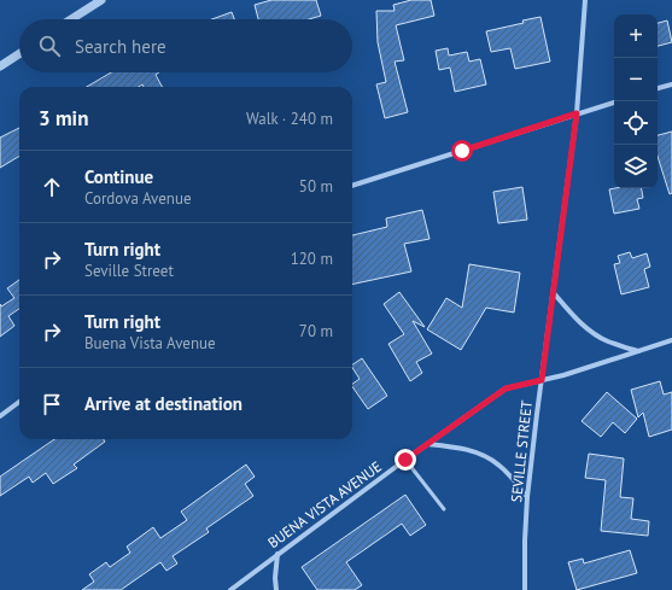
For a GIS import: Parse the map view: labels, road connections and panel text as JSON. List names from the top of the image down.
{
  "streets": {
    "street": ["SEVILLE STREET", "BUENA VISTA AVENUE"]
  },
  "crossings": [
    ["SEVILLE STREET", "BUENA VISTA AVENUE"]
  ],
  "page": {
    "map_buttons": ["+", "−"],
    "search": "Search here",
    "heading": ["3 min", "Walk · 240 m"],
    "list": [
      ["Continue", "Cordova Avenue", "50 m"],
      ["Turn right", "Seville Street", "120 m"],
      ["Turn right", "Buena Vista Avenue", "70 m"],
      "Arrive at destination"
    ]
  }
}
